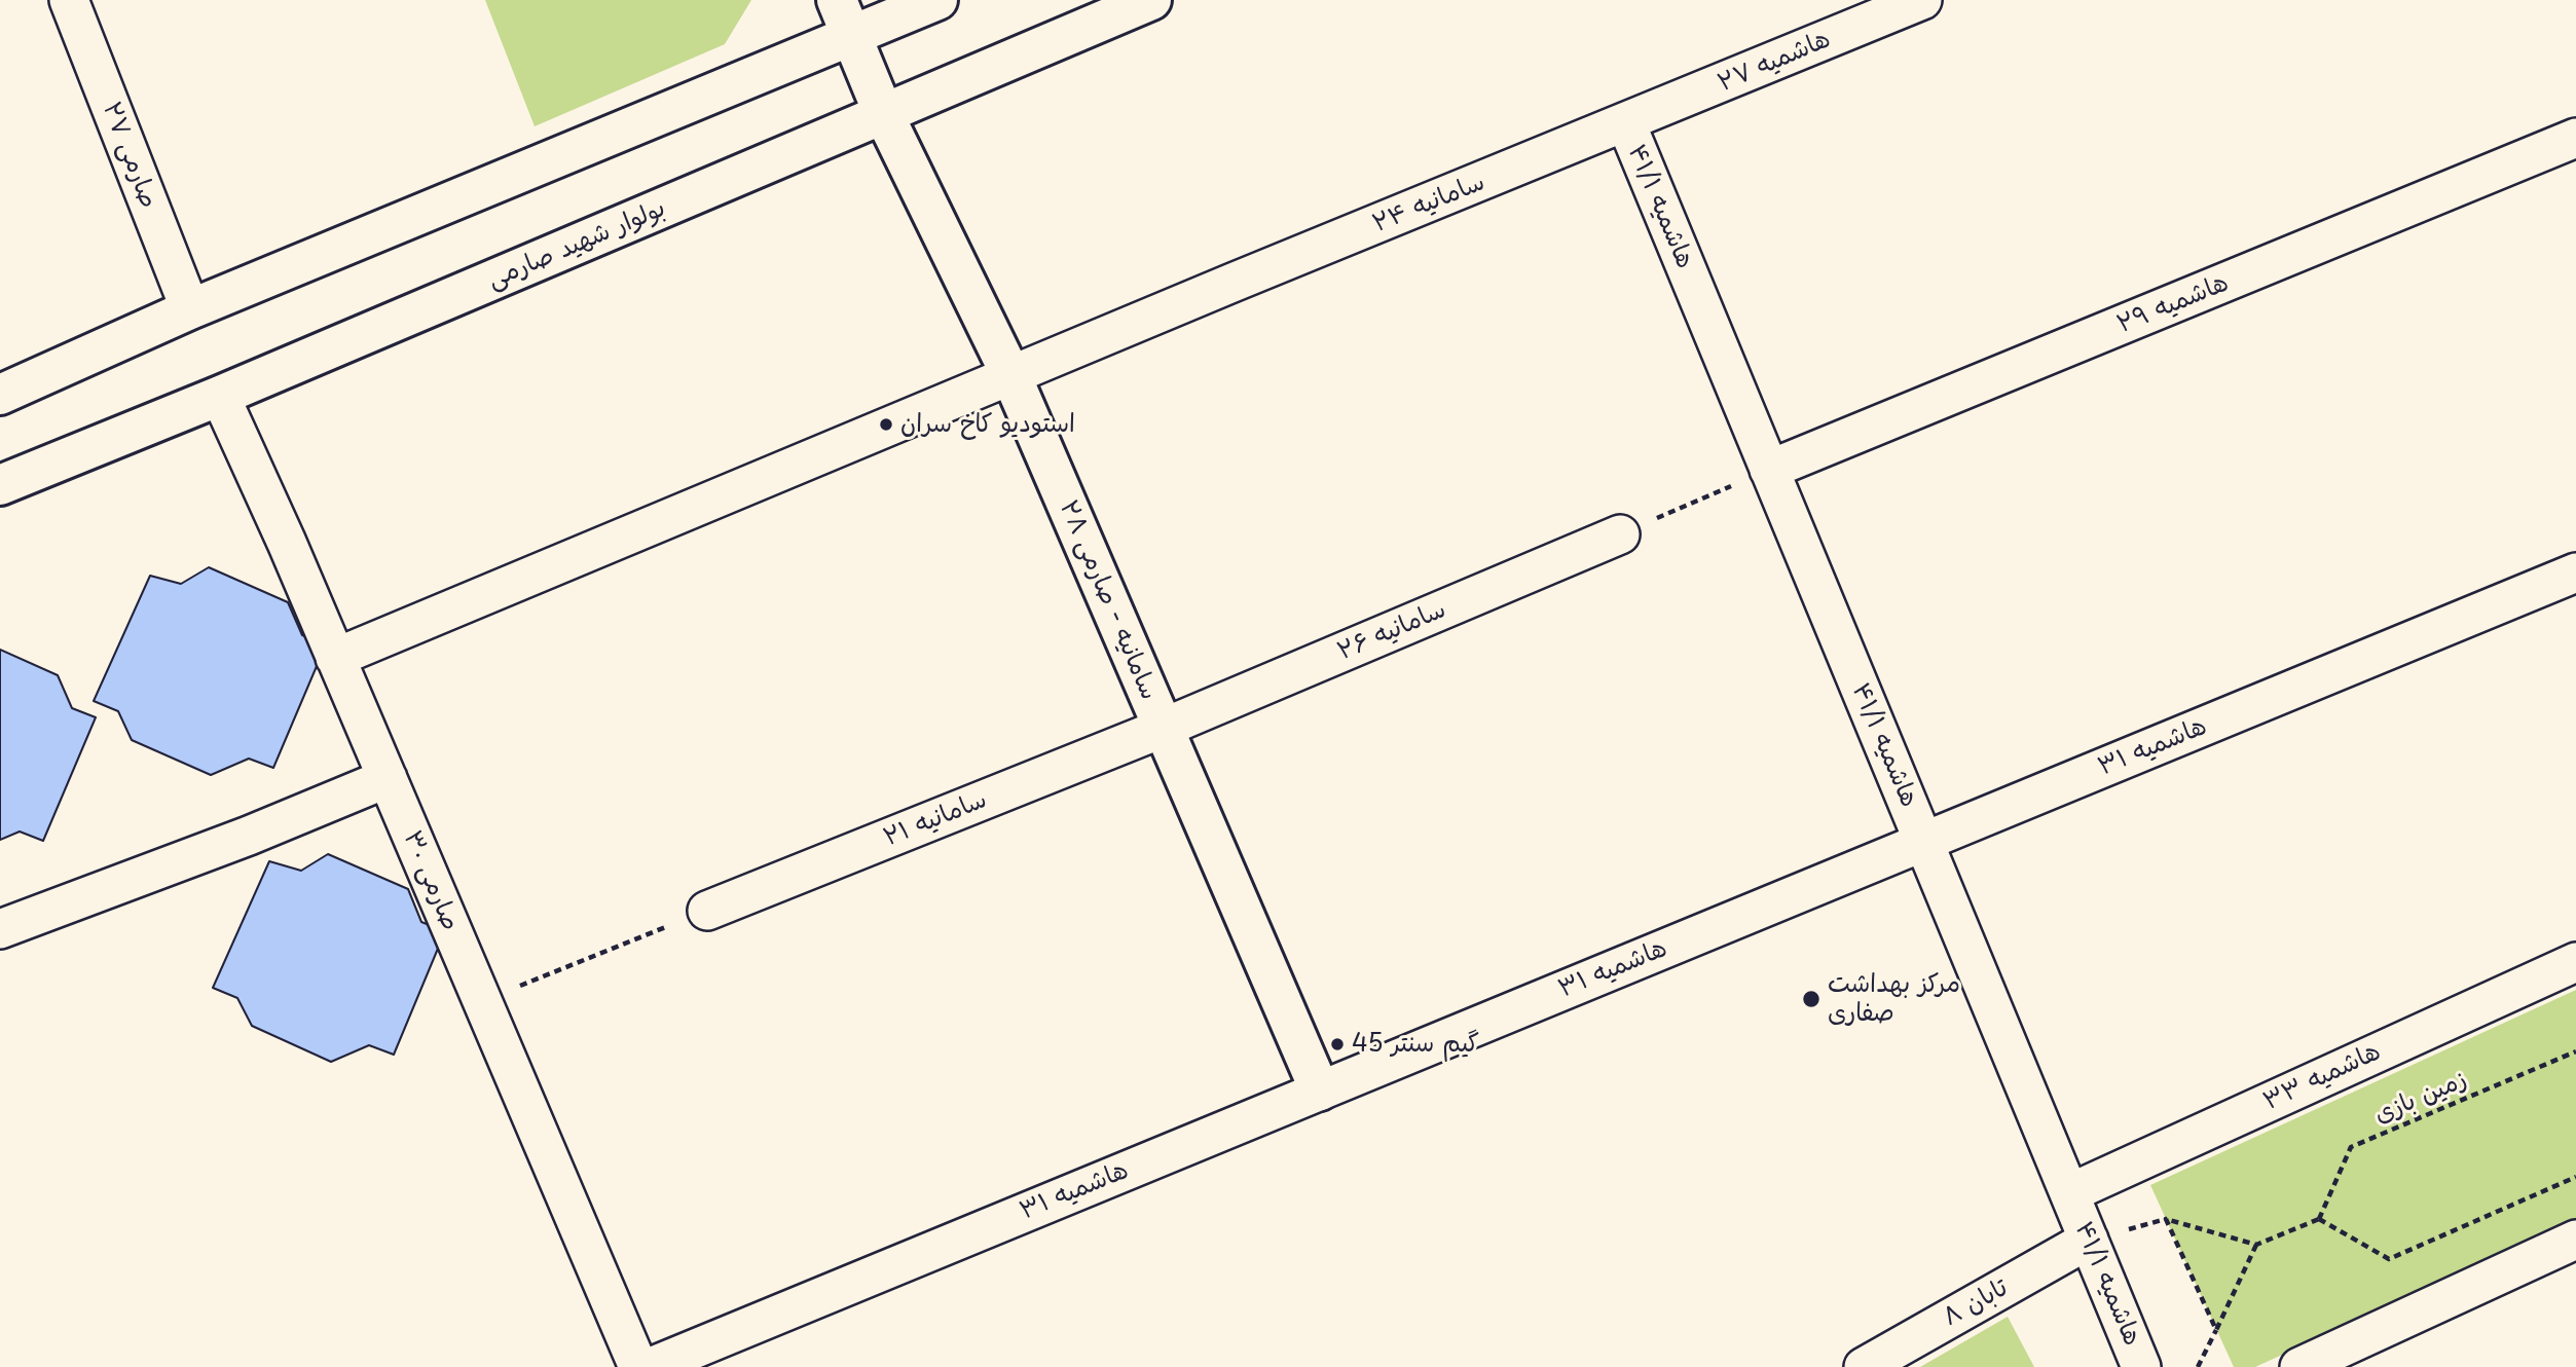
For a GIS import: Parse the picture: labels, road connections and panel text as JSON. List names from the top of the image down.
{
  "streets": {
    "main road": ["بولوار شهید صارمی", "سامانیه - صارمی ۲۸"],
    "street": [
      "هاشمیه ۲۷",
      "صارمی ۲۷",
      "سامانیه ۲۴",
      "هاشمیه ۴۱/۱",
      "هاشمیه ۲۹",
      "سامانیه ۲۶",
      "هاشمیه ۳۱",
      "سامانیه ۲۱",
      "صارمی ۳۰",
      "هاشمیه ۳۳",
      "تابان ۸"
    ],
    "path": ["زمین بازی"]
  },
  "crossings": [
    ["هاشمیه ۲۷", "سامانیه ۲۴"],
    ["هاشمیه ۲۷", "هاشمیه ۴۱/۱"],
    ["سامانیه ۲۴", "هاشمیه ۴۱/۱"],
    ["سامانیه ۲۴", "سامانیه - صارمی ۲۸"],
    ["سامانیه ۲۴", "صارمی ۳۰"],
    ["هاشمیه ۴۱/۱", "هاشمیه ۲۹"],
    ["هاشمیه ۴۱/۱", "هاشمیه ۳۱"],
    ["هاشمیه ۴۱/۱", "هاشمیه ۳۳"],
    ["هاشمیه ۴۱/۱", "تابان ۸"],
    ["بولوار شهید صارمی", "سامانیه - صارمی ۲۸"],
    ["بولوار شهید صارمی", "صارمی ۳۰"],
    ["سامانیه - صارمی ۲۸", "سامانیه ۲۶"],
    ["سامانیه - صارمی ۲۸", "هاشمیه ۳۱"],
    ["سامانیه - صارمی ۲۸", "سامانیه ۲۱"],
    ["سامانیه ۲۶", "سامانیه ۲۱"]
  ],
  "places": ["استودیو کاخ سران", "مرکز بهداشت صفاری", "گیم سنتر 45"]
}
